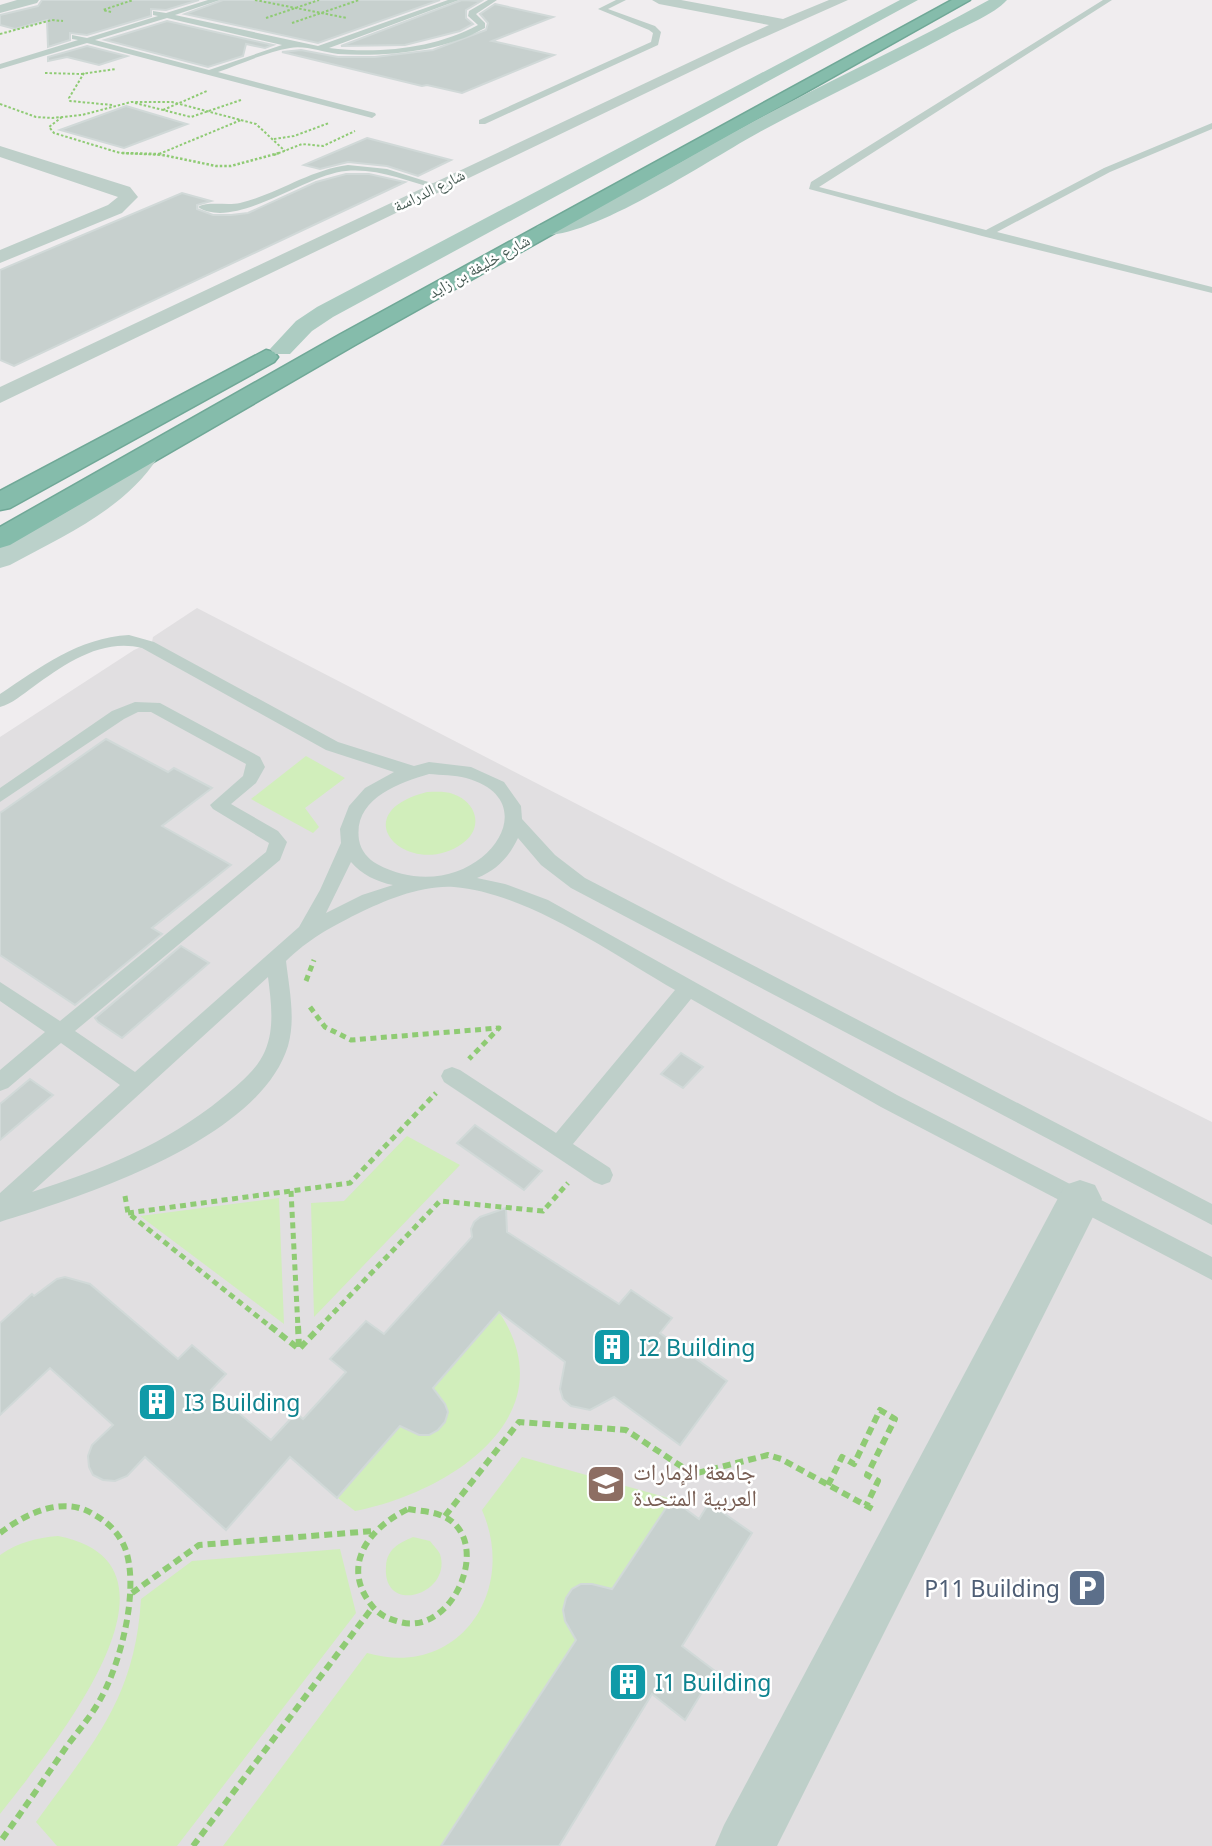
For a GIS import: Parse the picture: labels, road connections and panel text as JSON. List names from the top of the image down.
{
  "streets": {
    "highway": ["شارع خليفة بن زايد"],
    "street": ["شارع الدراسة"]
  },
  "places": {
    "building": ["I2 Building", "I3 Building", "I1 Building"],
    "school or university": ["جامعة الإمارات العربية المتحدة"],
    "parking": ["P11 Building"]
  }
}
